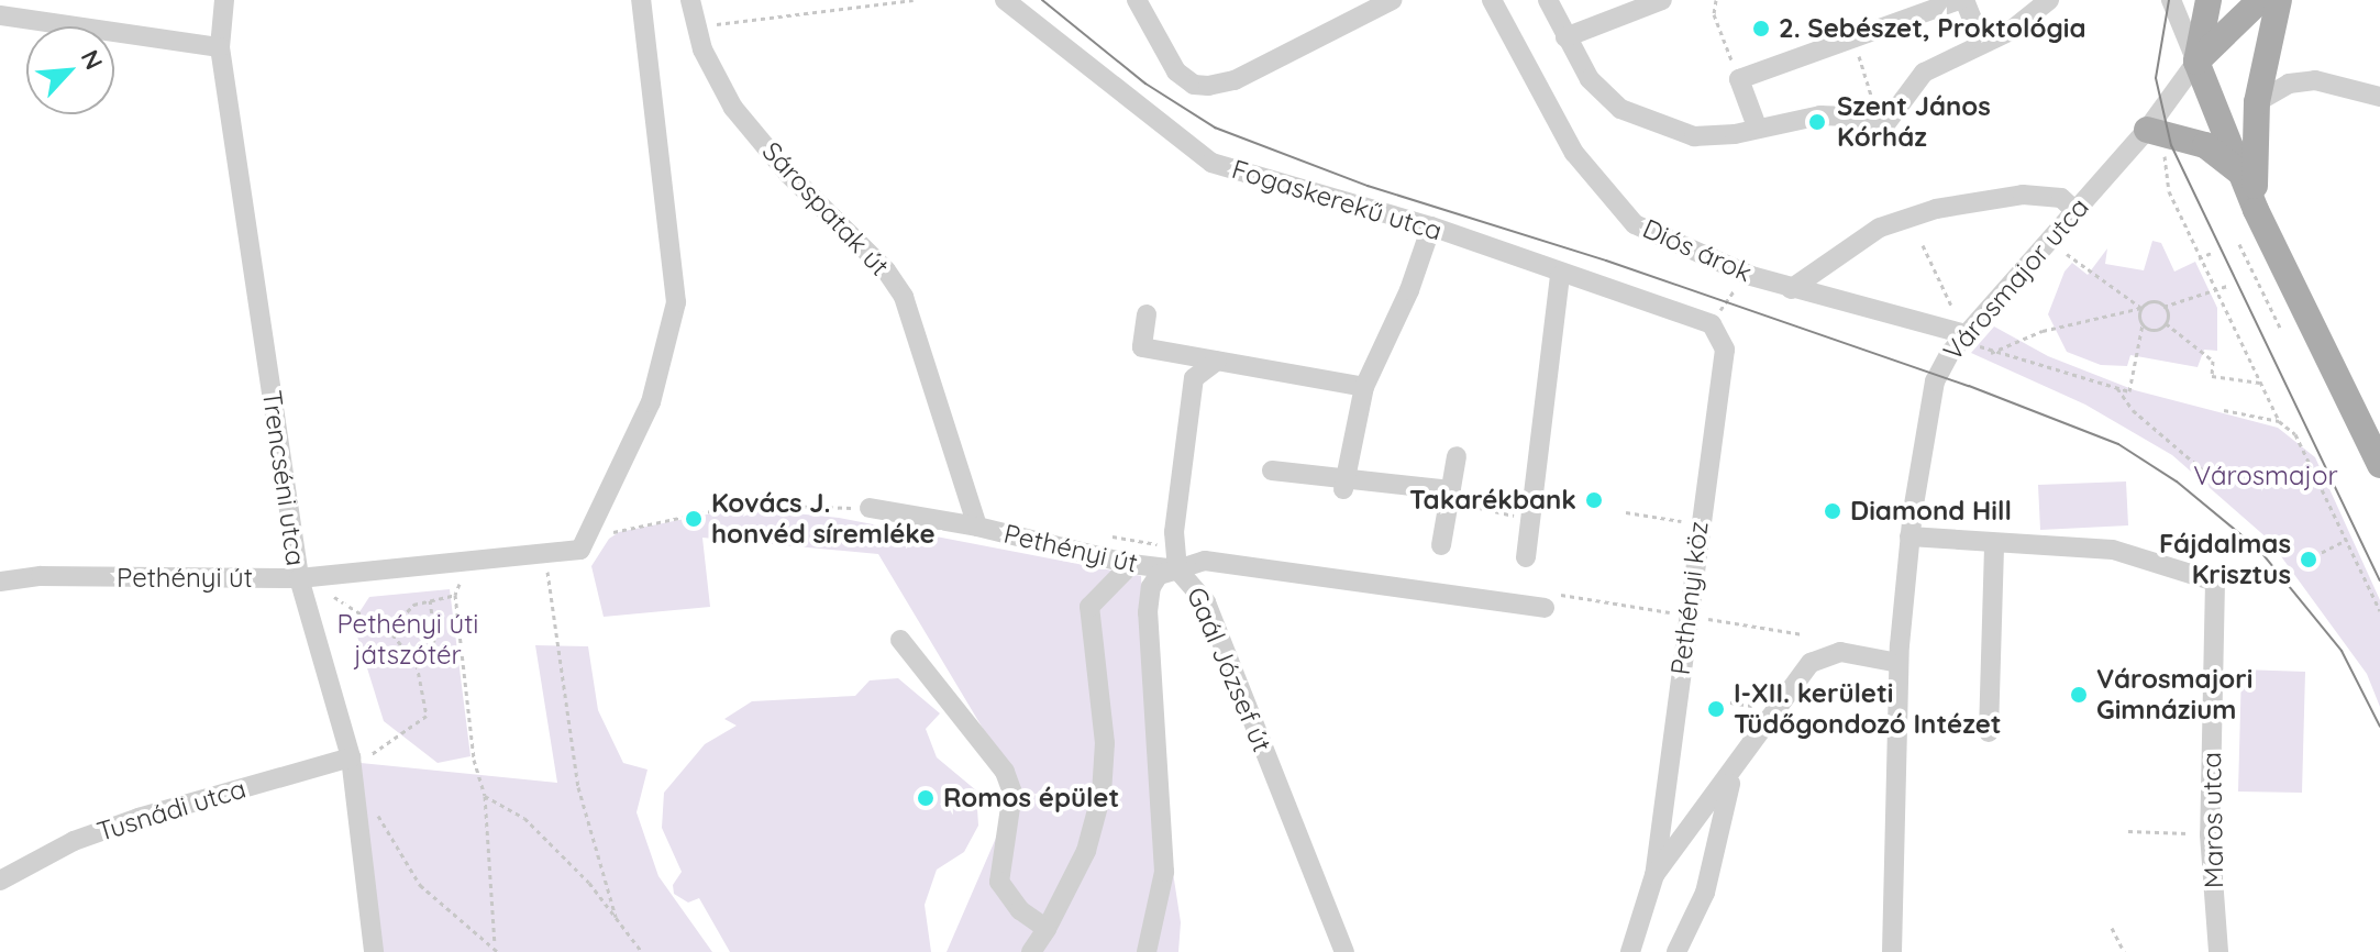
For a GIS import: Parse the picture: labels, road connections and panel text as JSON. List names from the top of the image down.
{
  "streets": {
    "street": [
      "Fogaskerekű utca",
      "Sárospatak út",
      "Diós árok",
      "Városmajor utca",
      "Trencséni utca",
      "Pethényi út",
      "Pethényi köz",
      "Gaál József út",
      "Tusnádi utca",
      "Maros utca"
    ]
  },
  "crossings": [
    ["Fogaskerekű utca", "Pethényi köz"],
    ["Sárospatak út", "Pethényi út"],
    ["Diós árok", "Városmajor utca"],
    ["Trencséni utca", "Pethényi út"],
    ["Trencséni utca", "Tusnádi utca"],
    ["Pethényi út", "Gaál József út"]
  ],
  "parks": ["Városmajor", "Pethényi úti játszótér"],
  "places": [
    "2. Sebészet, Proktológia",
    "Szent János Kórház",
    "Takarékbank",
    "Diamond Hill",
    "Kovács J. honvéd síremléke",
    "Fájdalmas Krisztus",
    "Városmajori Gimnázium",
    "I-XII. kerületi Tüdőgondozó Intézet",
    "Romos épület"
  ],
  "north": "top right"
}
